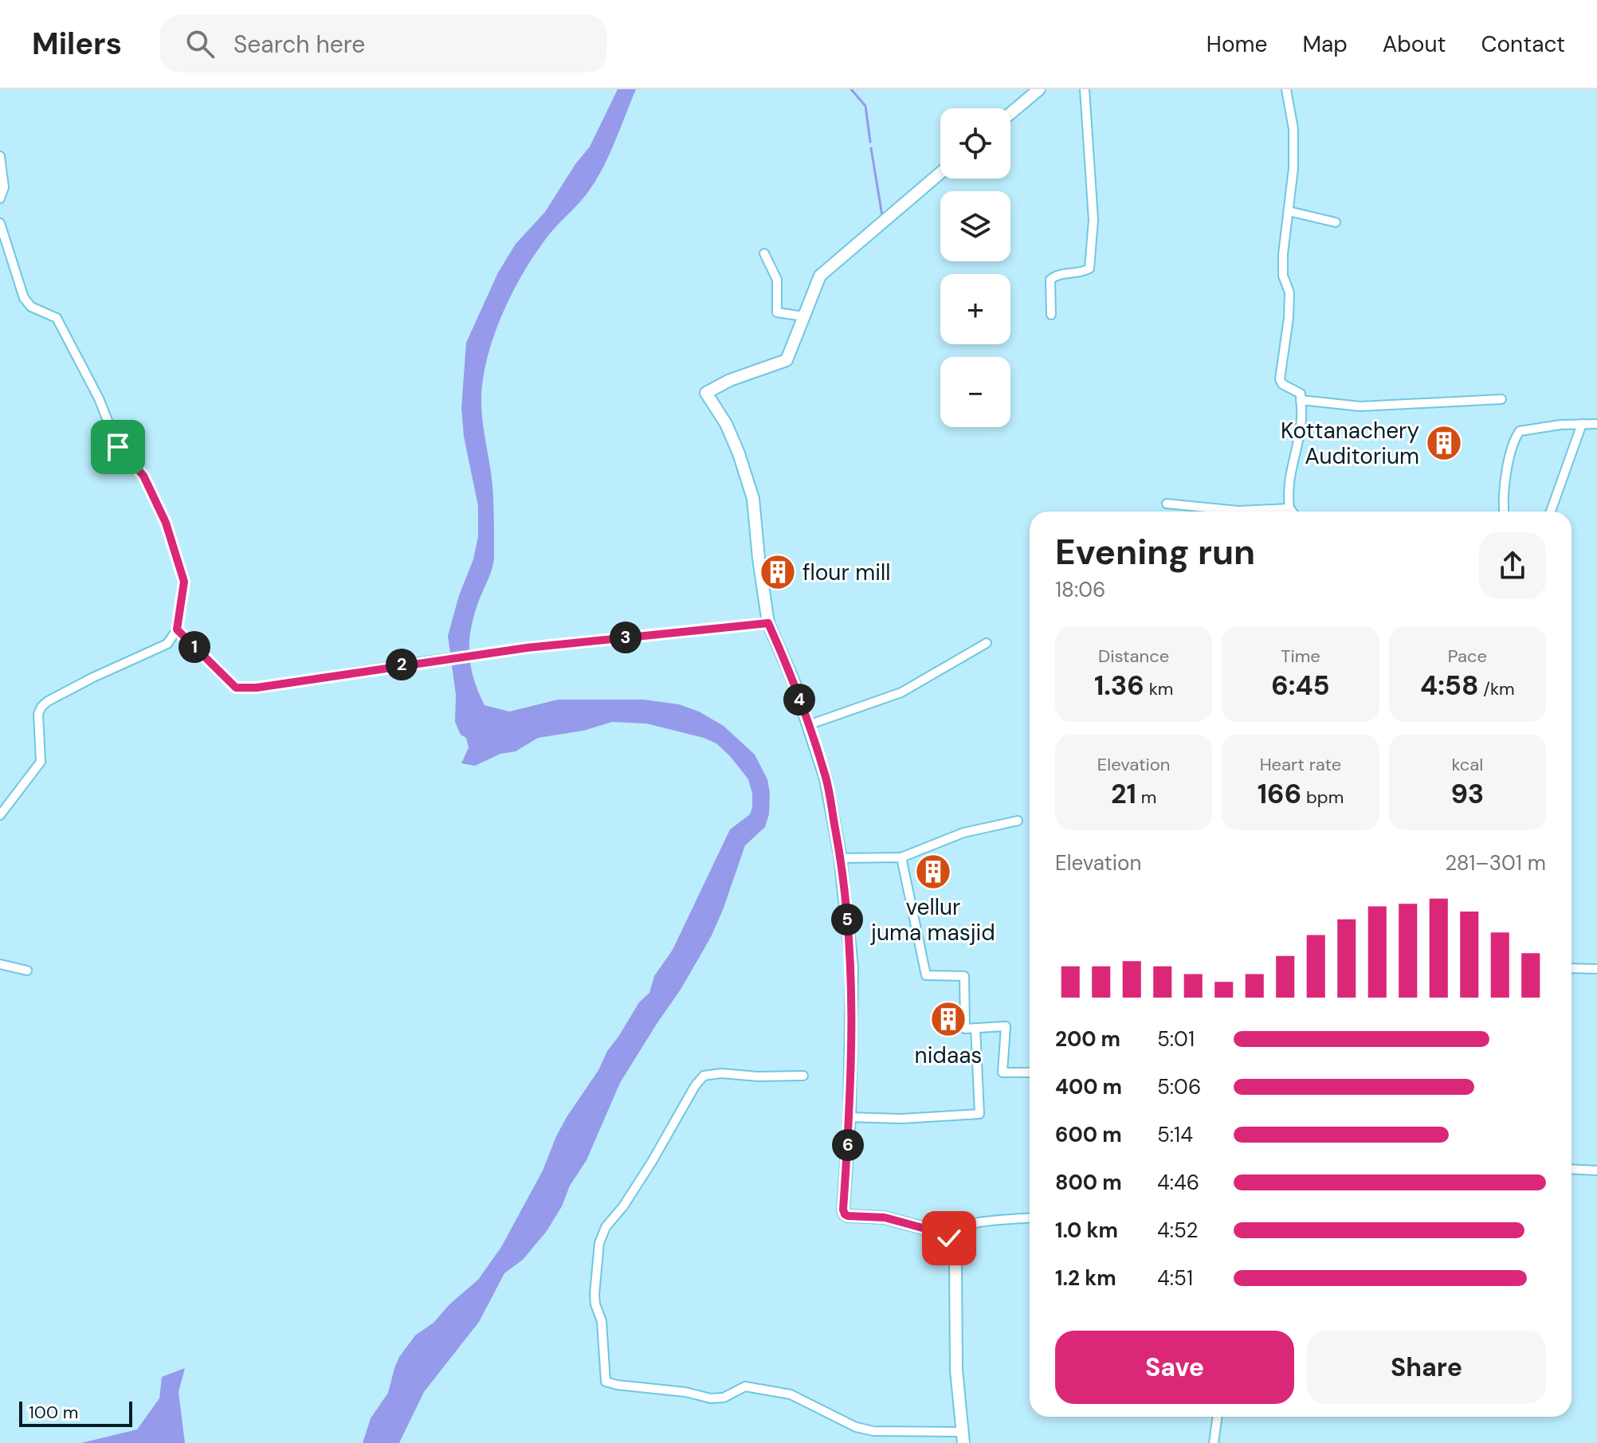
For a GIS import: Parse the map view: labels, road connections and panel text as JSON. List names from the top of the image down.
{
  "places": {
    "building": [
      "Kottanachery Auditorium",
      "flour mill",
      "vellur juma masjid",
      "nidaas"
    ]
  },
  "scale_bar": "100 m",
  "page": {
    "header": "Milers",
    "search": "Search here",
    "nav": [
      "Home",
      "Map",
      "About",
      "Contact"
    ],
    "map_buttons": ["+", "−"],
    "heading": ["Evening run", "18:06"],
    "stats": [
      ["Distance", "1.36 km"],
      ["Time", "6:45"],
      ["Pace", "4:58 /km"],
      ["Elevation", "21 m"],
      ["Heart rate", "166 bpm"],
      ["kcal", "93"]
    ],
    "pins": [
      "3",
      "1",
      "2",
      "4",
      "5",
      "6"
    ],
    "chart": ["Elevation", "281–301 m"],
    "list": [
      {
        "name": "200 m",
        "note": "5:01"
      },
      {
        "name": "400 m",
        "note": "5:06"
      },
      {
        "name": "600 m",
        "note": "5:14"
      },
      {
        "name": "800 m",
        "note": "4:46"
      },
      {
        "name": "1.0 km",
        "note": "4:52"
      },
      {
        "name": "1.2 km",
        "note": "4:51"
      }
    ],
    "buttons": ["Save", "Share"],
    "scale": "100 m"
  }
}
